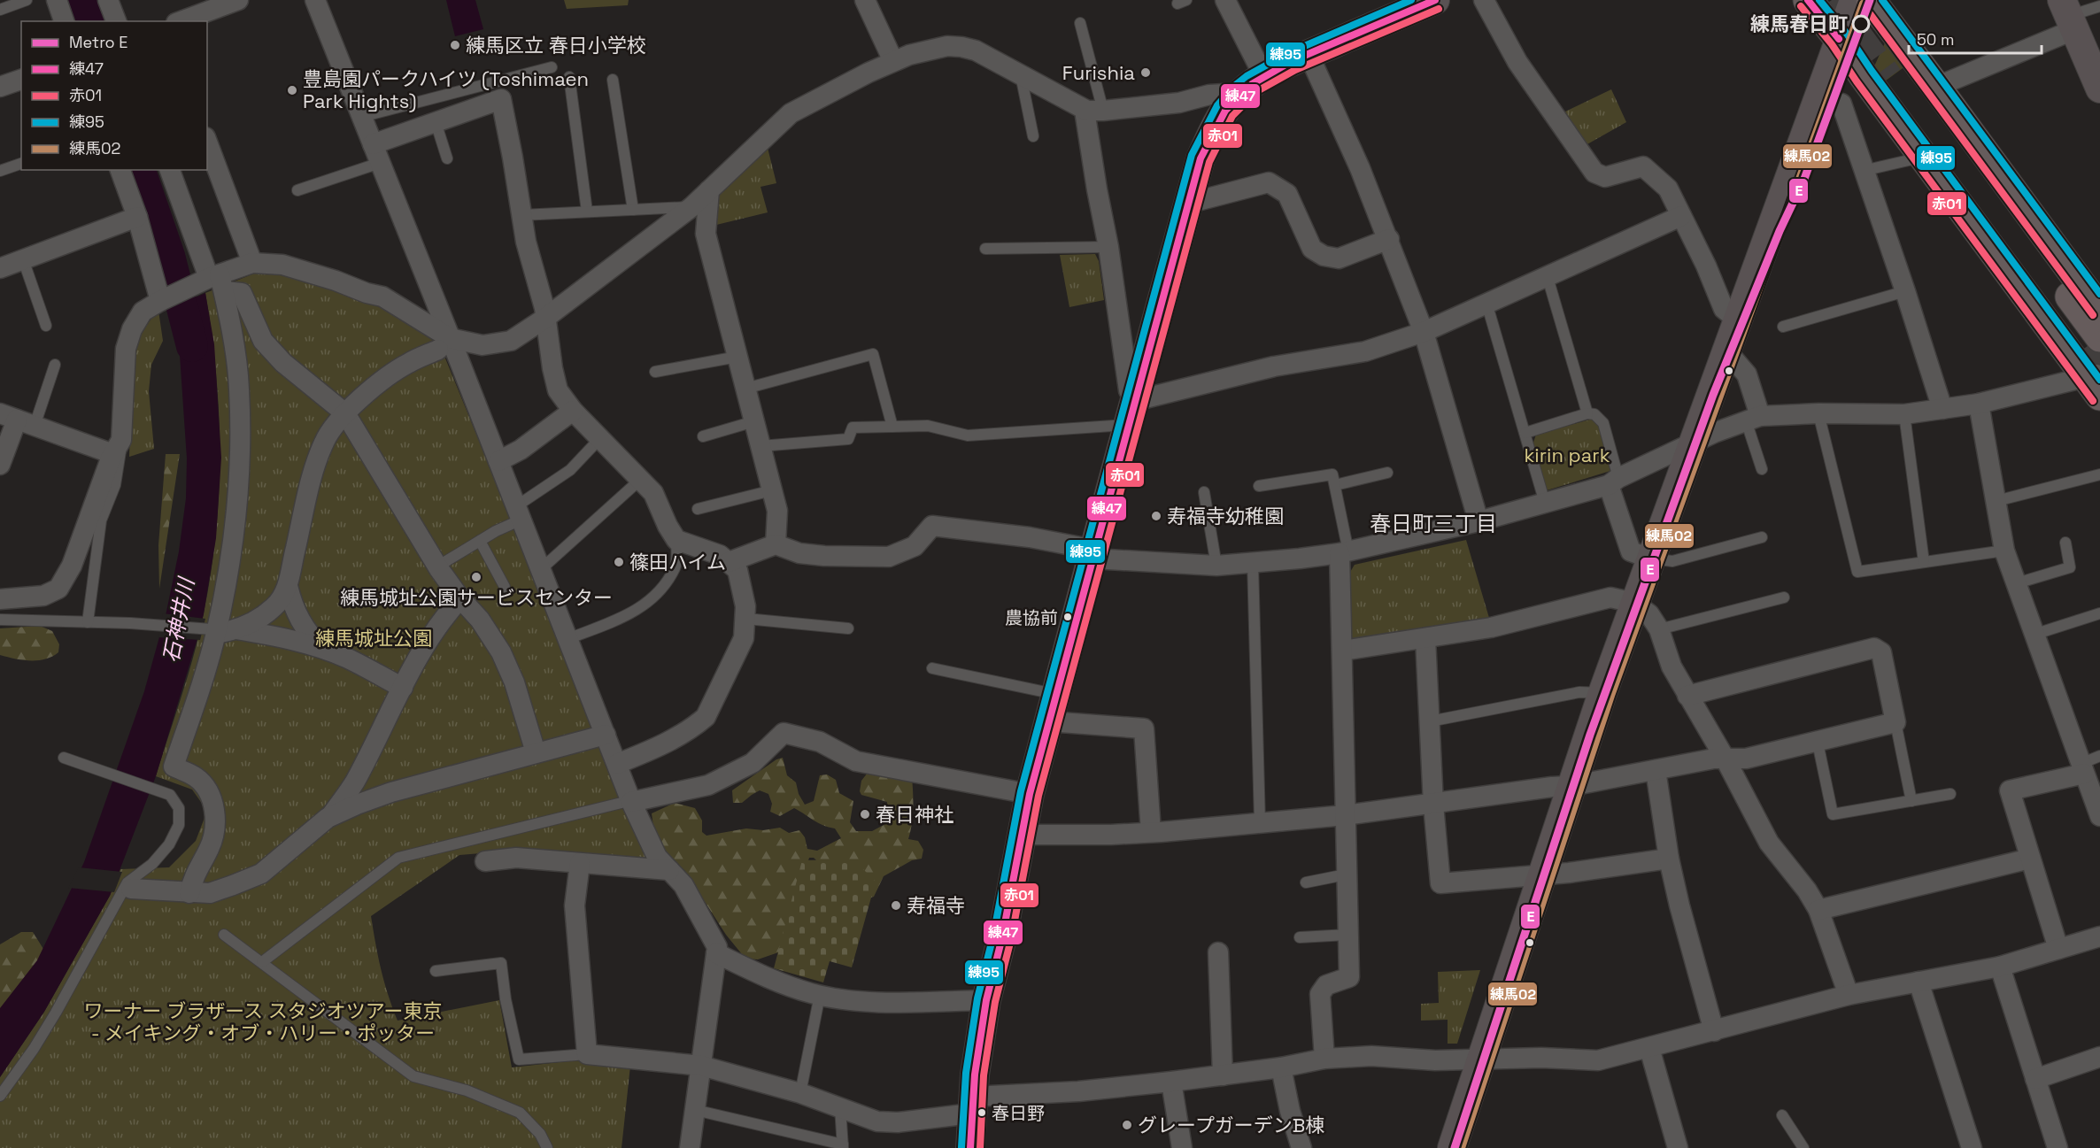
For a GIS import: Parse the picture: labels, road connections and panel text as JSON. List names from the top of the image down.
{
  "districts": ["春日町三丁目"],
  "water": ["石神井川"],
  "parks": ["kirin park", "練馬城址公園", "ワーナー ブラザース スタジオツアー東京 - メイキング・オブ・ハリー・ポッター"],
  "places": [
    "練馬春日町",
    "練馬区立 春日小学校",
    "Furishia",
    "豊島園パークハイツ (Toshimaen Park Hights)",
    "寿福寺幼稚園",
    "篠田ハイム",
    "練馬城址公園サービスセンター",
    "農協前",
    "春日神社",
    "寿福寺",
    "春日野",
    "グレープガーデンB棟"
  ],
  "lines": [
    "metro line E",
    "transit line 練47",
    "transit line 練95",
    "transit line 練馬02",
    "transit line 赤01"
  ],
  "legend": [
    "Metro E",
    "練47",
    "赤01",
    "練95",
    "練馬02"
  ],
  "scale_bar": "50 m"
}
